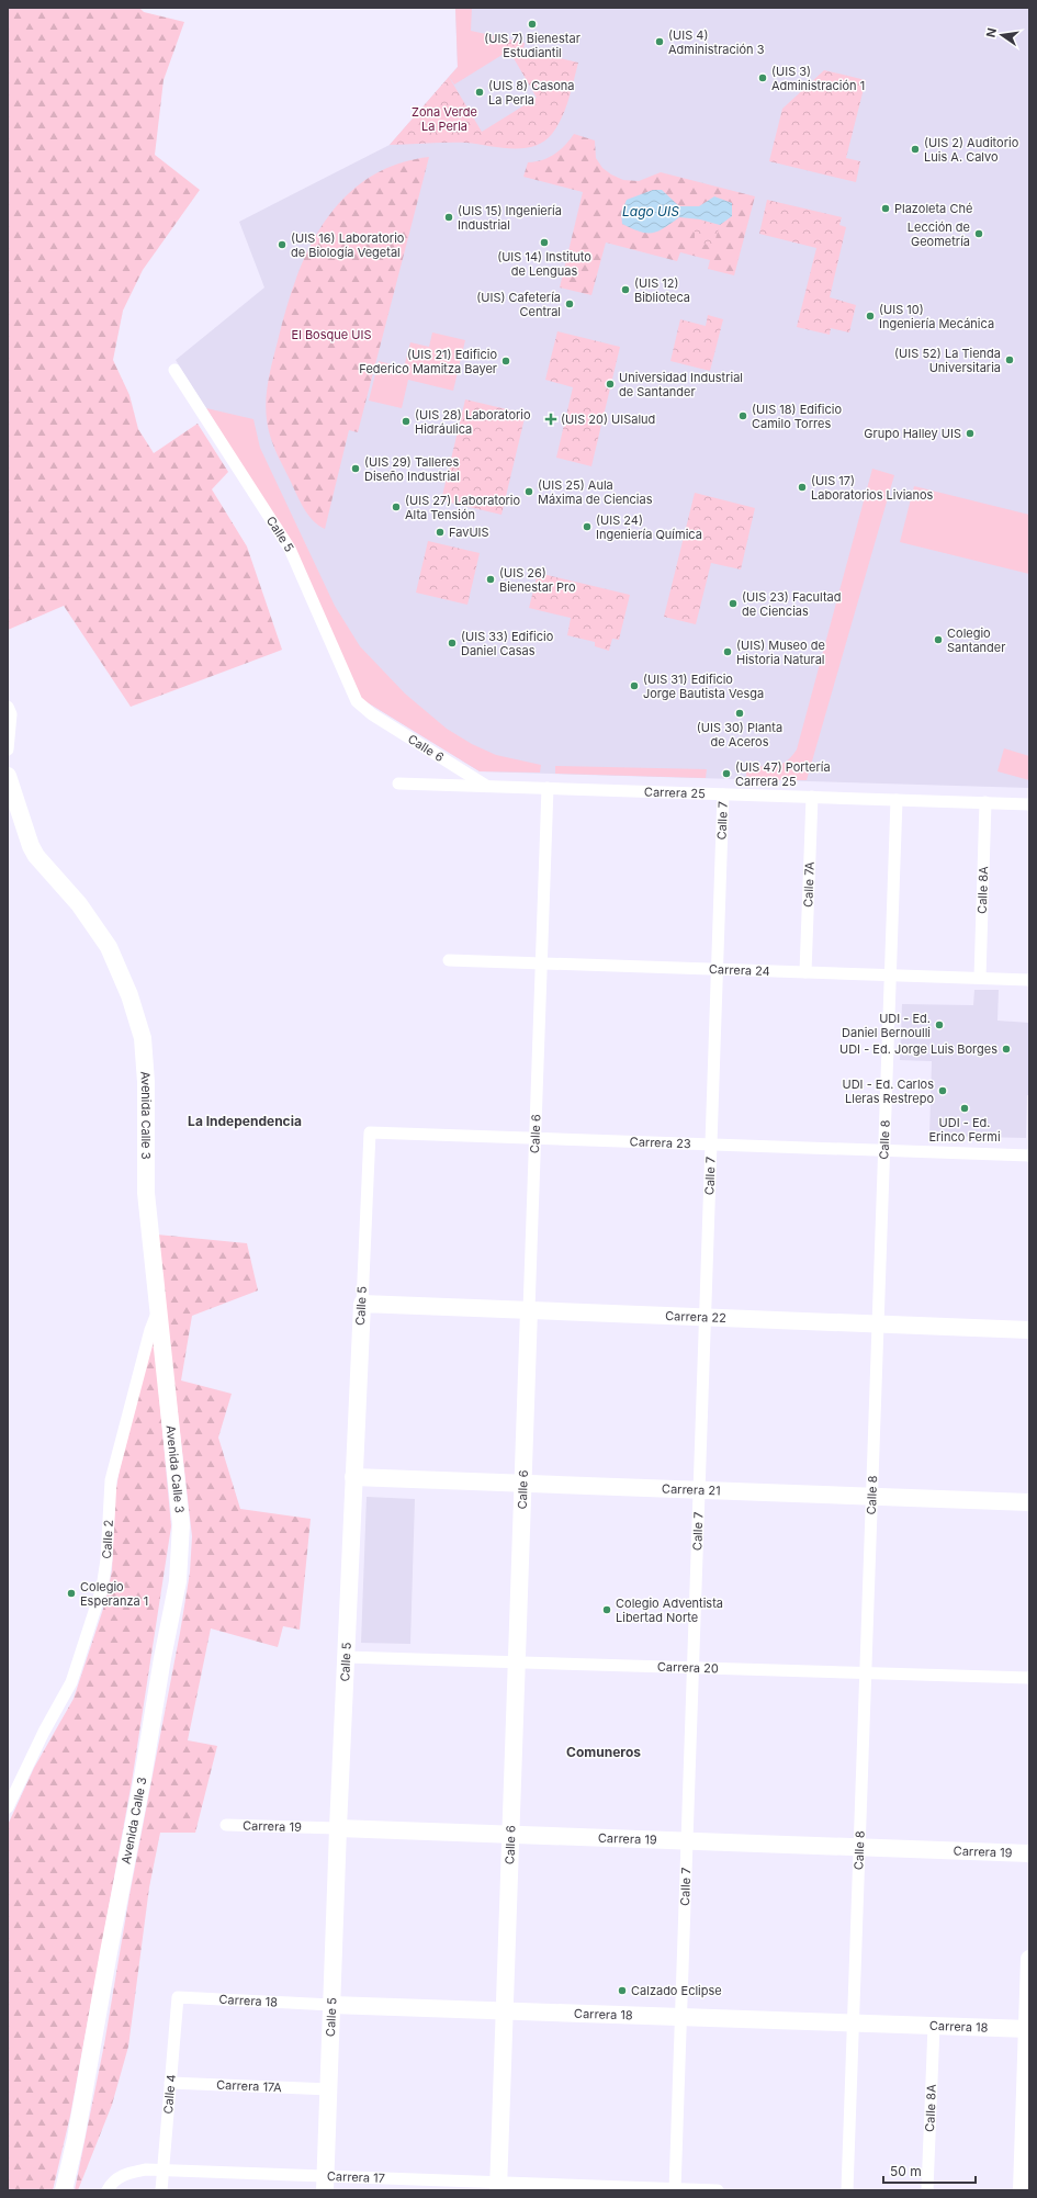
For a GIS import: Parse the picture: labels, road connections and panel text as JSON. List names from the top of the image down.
{
  "streets": {
    "street": [
      "Calle 5",
      "Calle 6",
      "Carrera 25",
      "Calle 7",
      "Calle 7A",
      "Calle 8A",
      "Carrera 24",
      "Avenida Calle 3",
      "Calle 8",
      "Carrera 23",
      "Carrera 22",
      "Carrera 21",
      "Calle 2",
      "Carrera 20",
      "Carrera 19",
      "Carrera 18",
      "Carrera 17A",
      "Calle 4",
      "Carrera 17"
    ]
  },
  "crossings": [
    ["Calle 5", "Calle 6"],
    ["Calle 5", "Carrera 23"],
    ["Calle 5", "Carrera 22"],
    ["Calle 5", "Carrera 21"],
    ["Calle 5", "Carrera 20"],
    ["Calle 5", "Carrera 19"],
    ["Calle 5", "Carrera 18"],
    ["Calle 5", "Carrera 17A"],
    ["Calle 5", "Carrera 17"],
    ["Calle 6", "Carrera 25"],
    ["Calle 6", "Carrera 24"],
    ["Calle 6", "Carrera 23"],
    ["Calle 6", "Carrera 22"],
    ["Calle 6", "Carrera 21"],
    ["Calle 6", "Carrera 20"],
    ["Calle 6", "Carrera 19"],
    ["Calle 6", "Carrera 18"],
    ["Calle 6", "Carrera 17"],
    ["Carrera 25", "Calle 7"],
    ["Carrera 25", "Calle 7A"],
    ["Carrera 25", "Calle 8A"],
    ["Carrera 25", "Calle 8"],
    ["Calle 7", "Carrera 24"],
    ["Calle 7", "Carrera 23"],
    ["Calle 7", "Carrera 22"],
    ["Calle 7", "Carrera 21"],
    ["Calle 7", "Carrera 20"],
    ["Calle 7", "Carrera 19"],
    ["Calle 7", "Carrera 18"],
    ["Calle 7", "Carrera 17"],
    ["Calle 7A", "Carrera 24"],
    ["Calle 8A", "Carrera 24"],
    ["Calle 8A", "Carrera 18"],
    ["Carrera 24", "Calle 8"],
    ["Avenida Calle 3", "Calle 2"],
    ["Calle 8", "Carrera 23"],
    ["Calle 8", "Carrera 22"],
    ["Calle 8", "Carrera 21"],
    ["Calle 8", "Carrera 20"],
    ["Calle 8", "Carrera 19"],
    ["Calle 8", "Carrera 18"],
    ["Carrera 18", "Calle 4"],
    ["Carrera 17A", "Calle 4"],
    ["Calle 4", "Carrera 17"]
  ],
  "districts": ["La Independencia", "Comuneros"],
  "water": ["Lago UIS"],
  "parks": ["Zona Verde La Perla", "El Bosque UIS"],
  "places": {
    "other": [
      "(UIS 7) Bienestar Estudiantil",
      "(UIS 4) Administración 3",
      "(UIS 3) Administración 1",
      "(UIS 8) Casona La Perla",
      "(UIS 2) Auditorio Luis A. Calvo",
      "Plazoleta Ché",
      "(UIS 15) Ingeniería Industrial",
      "Lección de Geometría",
      "(UIS 14) Instituto de Lenguas",
      "(UIS 16) Laboratorio de Biología Vegetal",
      "(UIS 12) Biblioteca",
      "(UIS) Cafetería Central",
      "(UIS 10) Ingeniería Mecánica",
      "(UIS 52) La Tienda Universitaria",
      "(UIS 21) Edificio Federico Mamitza Bayer",
      "Universidad Industrial de Santander",
      "(UIS 18) Edificio Camilo Torres",
      "(UIS 28) Laboratorio Hidráulica",
      "Grupo Halley UIS",
      "(UIS 29) Talleres Diseño Industrial",
      "(UIS 17) Laboratorios Livianos",
      "(UIS 25) Aula Máxima de Ciencias",
      "(UIS 27) Laboratorio Alta Tensión",
      "(UIS 24) Ingeniería Química",
      "FavUIS",
      "(UIS 26) Bienestar Pro",
      "(UIS 23) Facultad de Ciencias",
      "Colegio Santander",
      "(UIS 33) Edificio Daniel Casas",
      "(UIS) Museo de Historia Natural",
      "(UIS 31) Edificio Jorge Bautista Vesga",
      "(UIS 30) Planta de Aceros",
      "(UIS 47) Portería Carrera 25",
      "UDI - Ed. Daniel Bernoulli",
      "UDI - Ed. Jorge Luis Borges",
      "UDI - Ed. Carlos Lleras Restrepo",
      "UDI - Ed. Erinco Fermi",
      "Colegio Esperanza 1",
      "Colegio Adventista Libertad Norte",
      "Calzado Eclipse"
    ],
    "health": ["(UIS 20) UISalud"]
  },
  "scale_bar": "50 m",
  "north": "left"
}
